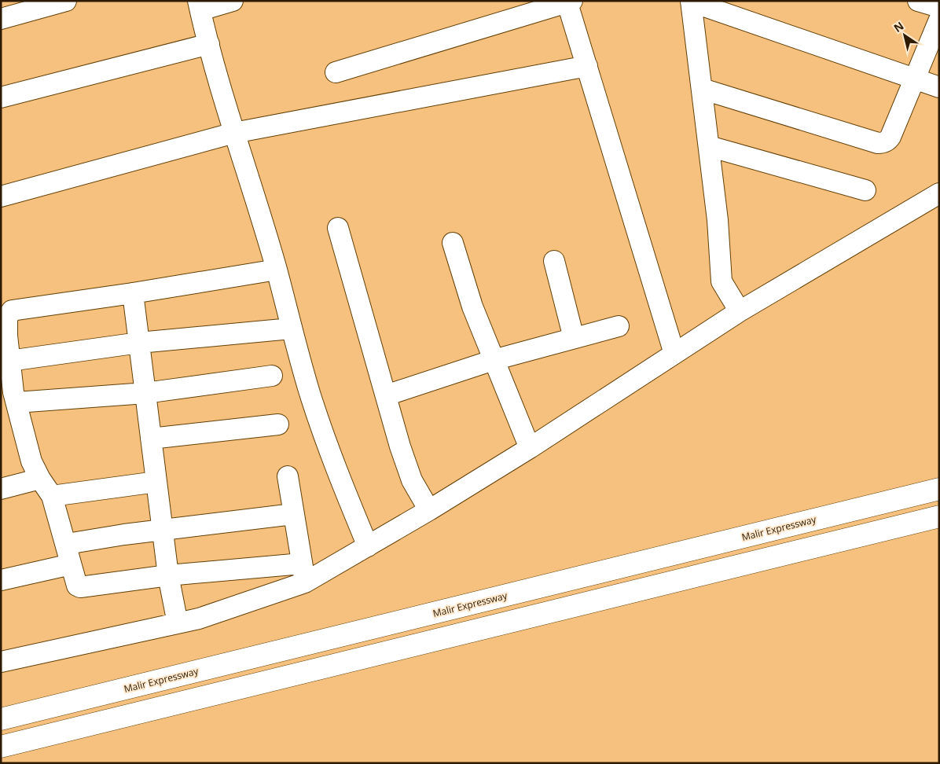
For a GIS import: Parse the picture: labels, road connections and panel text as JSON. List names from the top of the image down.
{
  "streets": {
    "highway": ["Malir Expressway"]
  },
  "north": "top left"
}
